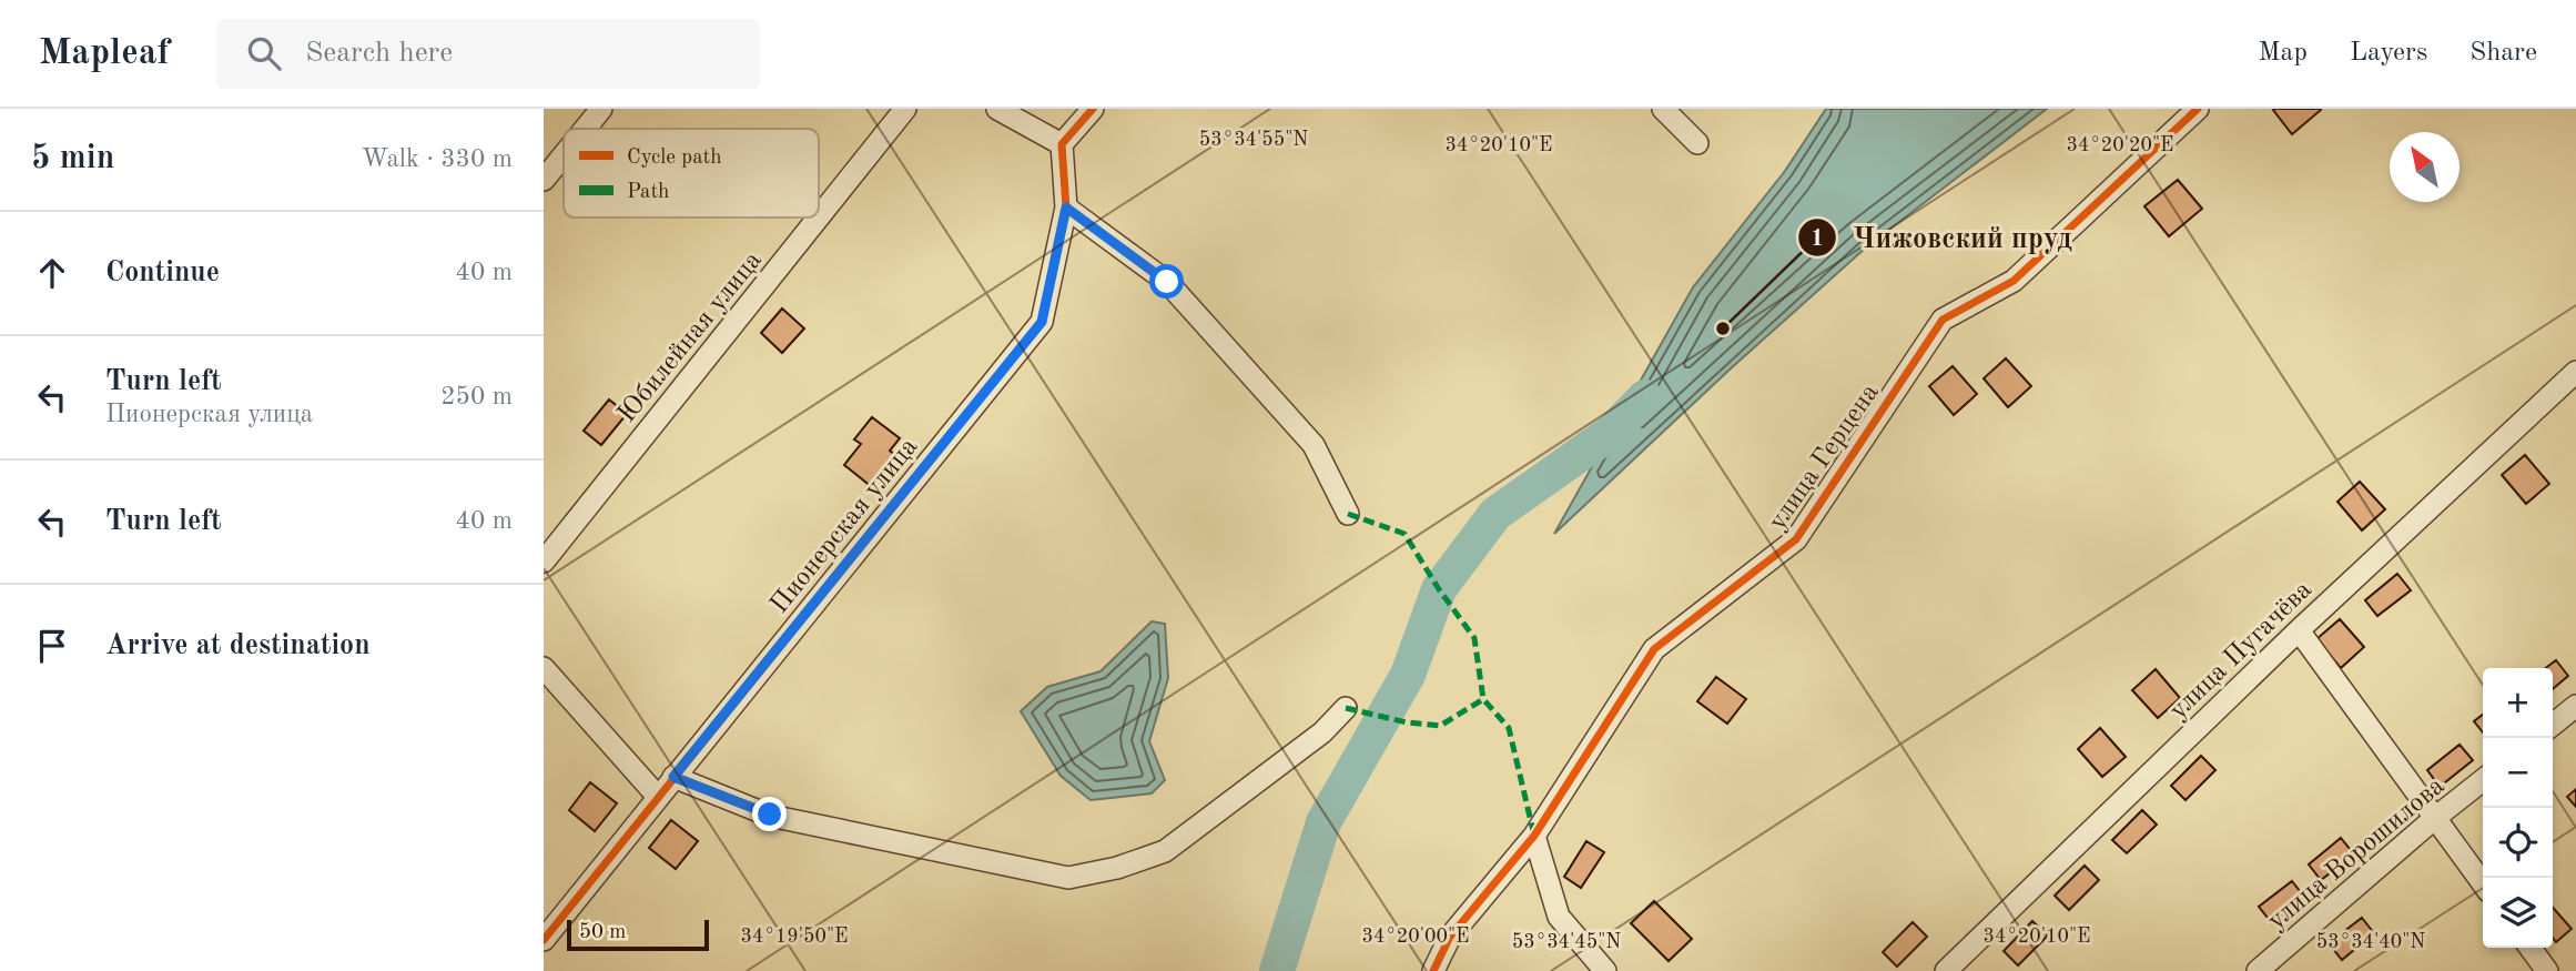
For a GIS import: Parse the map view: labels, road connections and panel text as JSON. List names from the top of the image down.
{
  "streets": {
    "street": [
      "Юбилейная улица",
      "улица Герцена",
      "Пионерская улица",
      "улица Пугачёва",
      "улица Ворошилова"
    ]
  },
  "places": ["Чижовский пруд"],
  "legend": ["Cycle path", "Path"],
  "scale_bar": "50 m",
  "north": "top left",
  "page": {
    "header": "Mapleaf",
    "search": "Search here",
    "nav": ["Map", "Layers", "Share"],
    "heading": ["5 min", "Walk · 330 m"],
    "list": [
      ["Continue", "40 m"],
      ["Turn left", "Пионерская улица", "250 m"],
      ["Turn left", "40 m"],
      "Arrive at destination"
    ],
    "map_buttons": ["+", "−"],
    "scale": "50 m"
  },
  "coordinates": [
    "53°34'55\"N",
    "34°20'10\"E",
    "34°20'20\"E",
    "34°19'50\"E",
    "34°20'00\"E",
    "53°34'45\"N",
    "53°34'40\"N"
  ]
}
